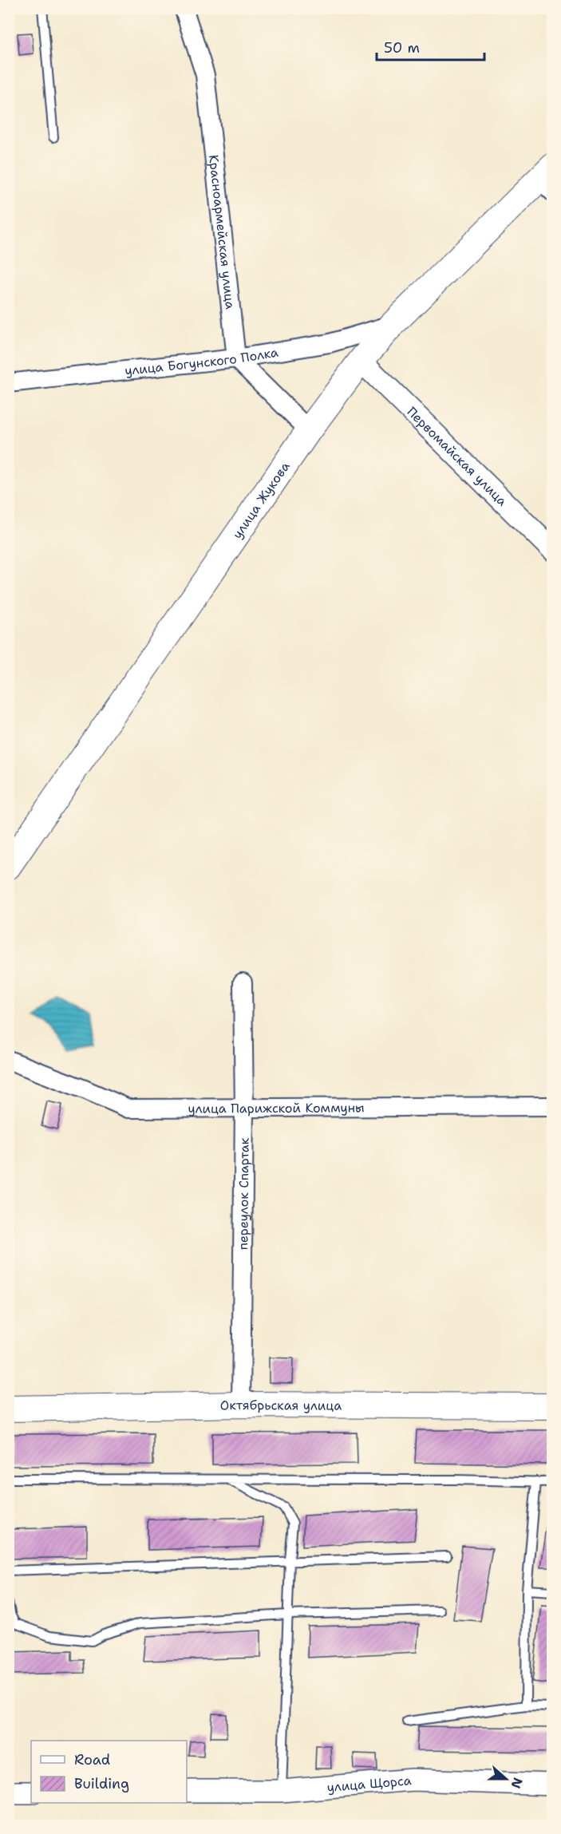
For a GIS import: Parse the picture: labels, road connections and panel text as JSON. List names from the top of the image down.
{
  "streets": {
    "main road": ["улица Жукова", "Октябрьская улица"],
    "street": [
      "Красноармейская улица",
      "улица Богунского Полка",
      "Первомайская улица",
      "улица Парижской Коммуны",
      "переулок Спартак",
      "улица Щорса"
    ]
  },
  "crossings": [
    ["Красноармейская улица", "улица Богунского Полка"],
    ["улица Богунского Полка", "улица Жукова"],
    ["Первомайская улица", "улица Жукова"],
    ["улица Парижской Коммуны", "переулок Спартак"],
    ["переулок Спартак", "Октябрьская улица"]
  ],
  "legend": ["Road", "Building"],
  "scale_bar": "50 m",
  "north": "right"
}
